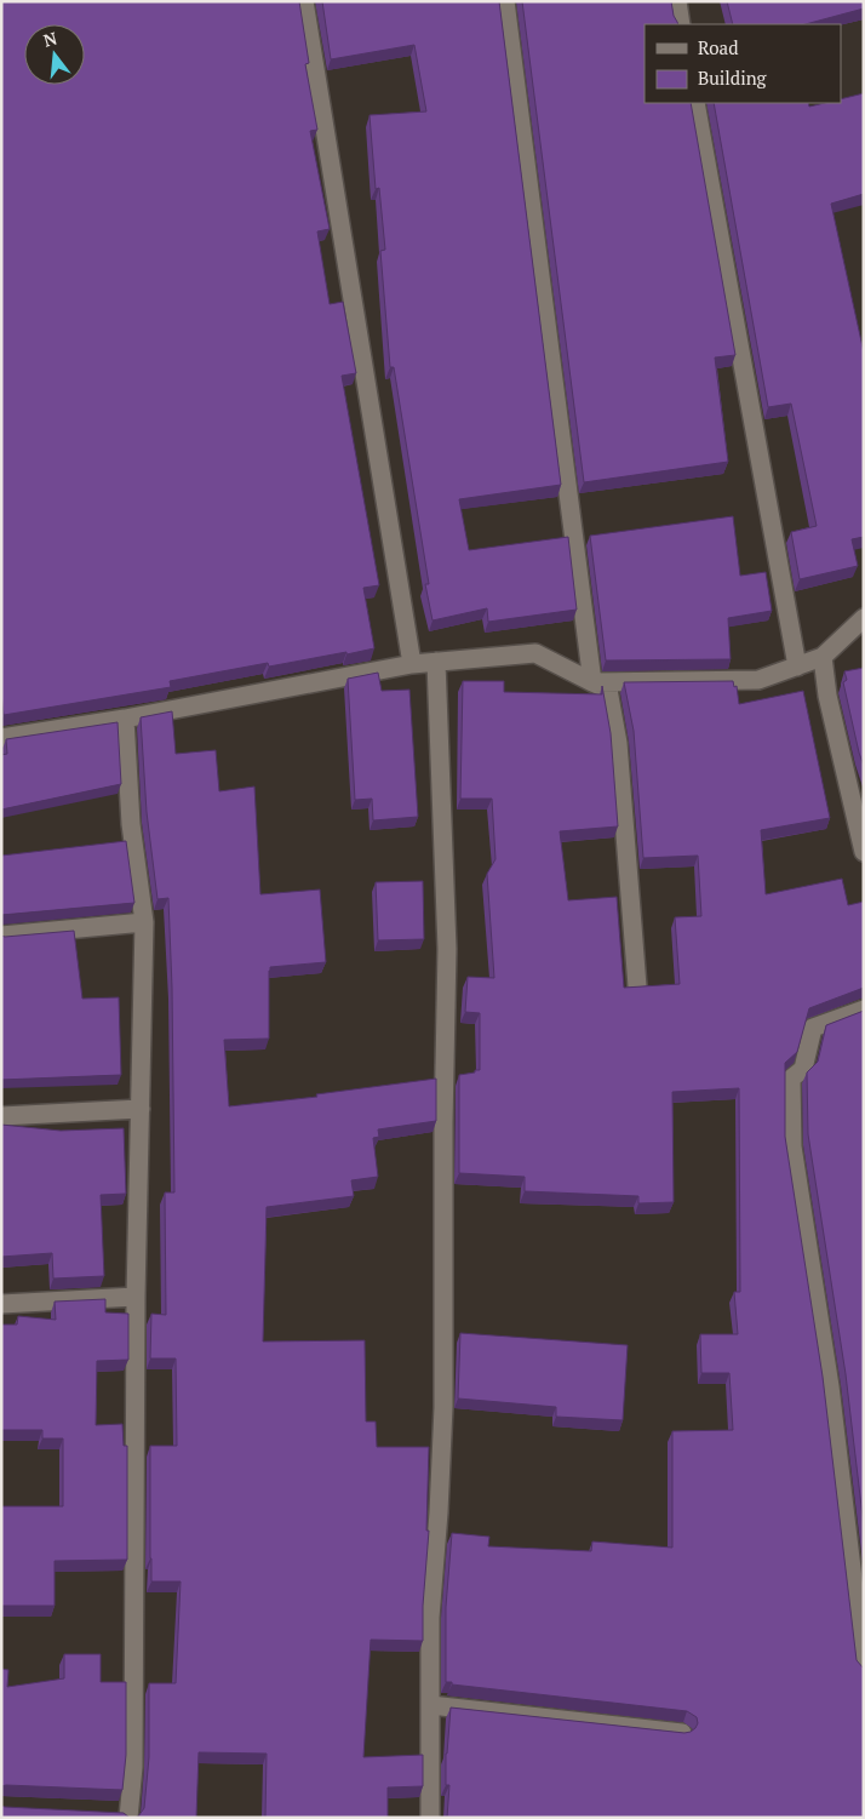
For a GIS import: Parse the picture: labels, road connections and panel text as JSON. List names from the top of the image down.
{
  "legend": ["Road", "Building"],
  "north": "top"
}
